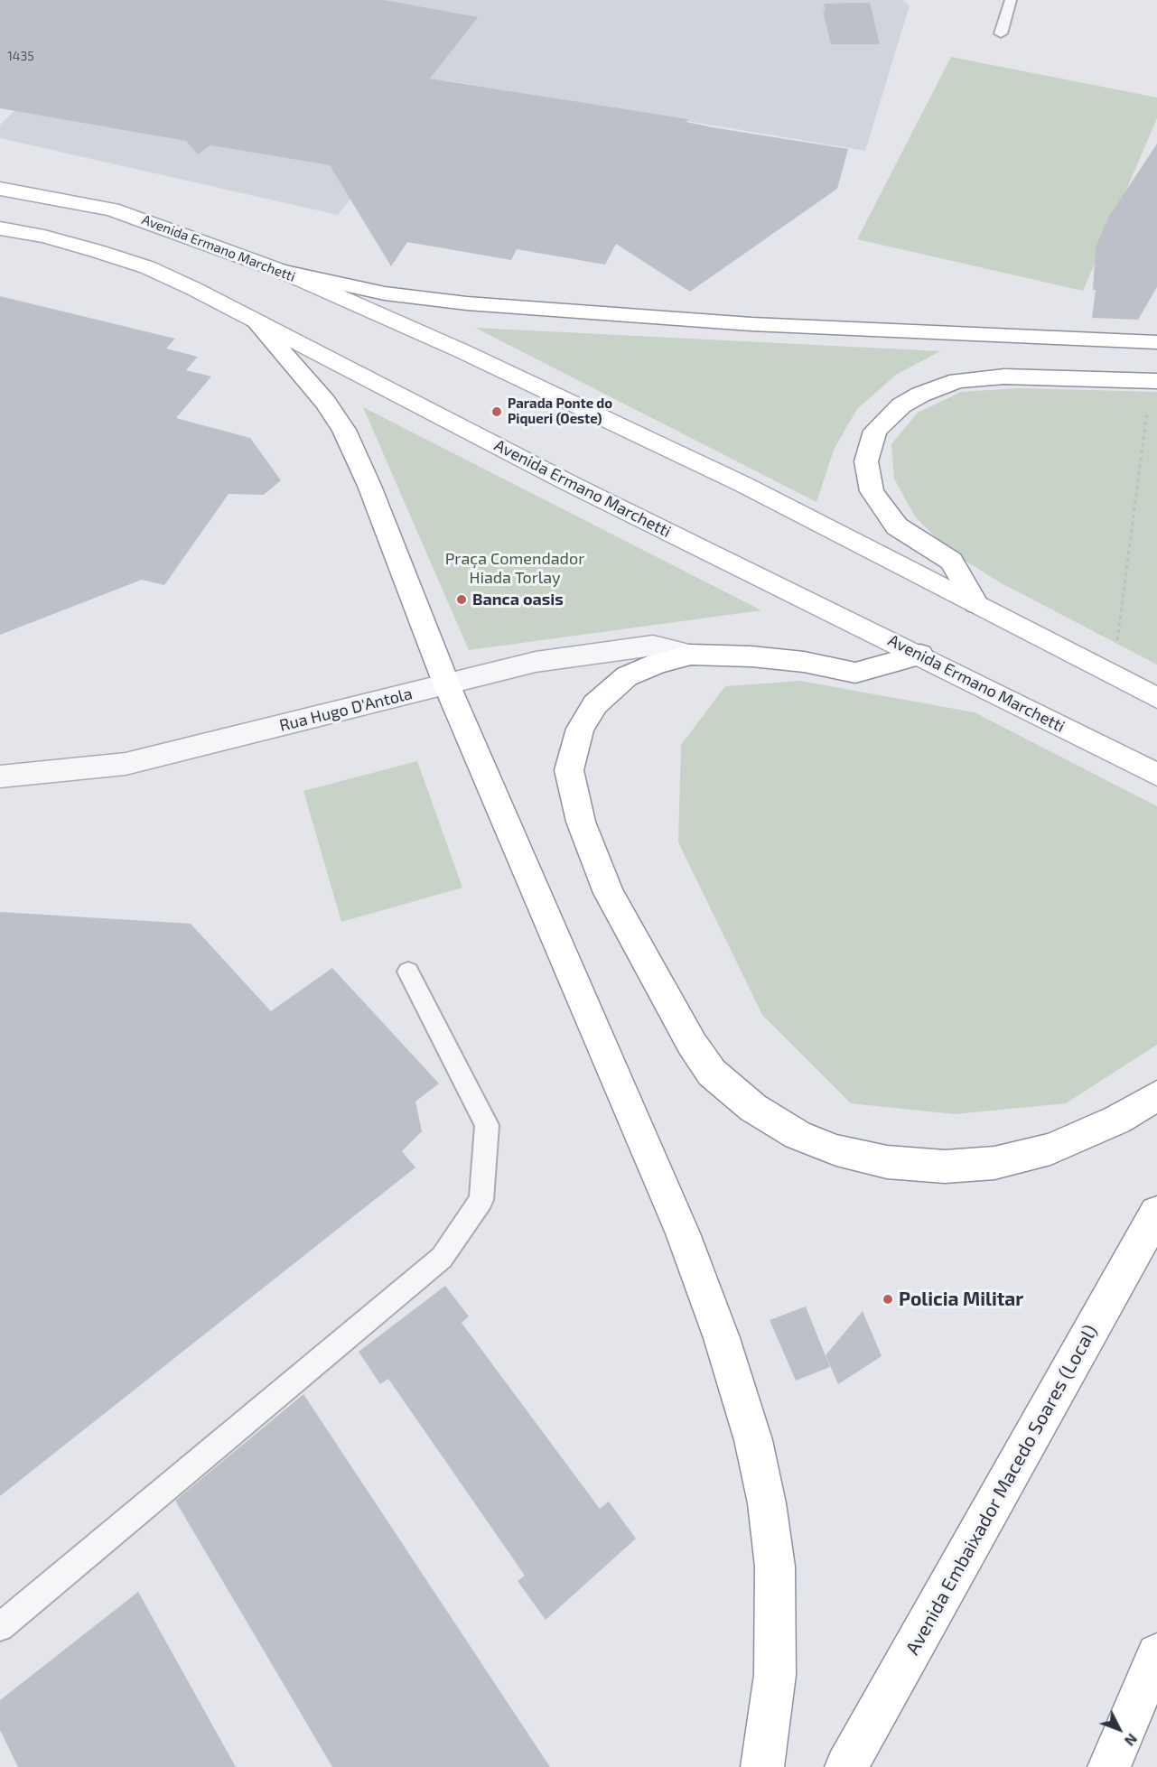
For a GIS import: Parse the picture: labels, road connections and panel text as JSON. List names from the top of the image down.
{
  "streets": {
    "main road": ["Avenida Ermano Marchetti", "Avenida Embaixador Macedo Soares (Local)"],
    "street": ["Rua Hugo D'Antola"]
  },
  "parks": ["Praça Comendador Hiada Torlay"],
  "places": ["Parada Ponte do Piqueri (Oeste)", "Banca oasis", "Policia Militar"],
  "house_numbers": ["1435"],
  "north": "bottom right"
}
